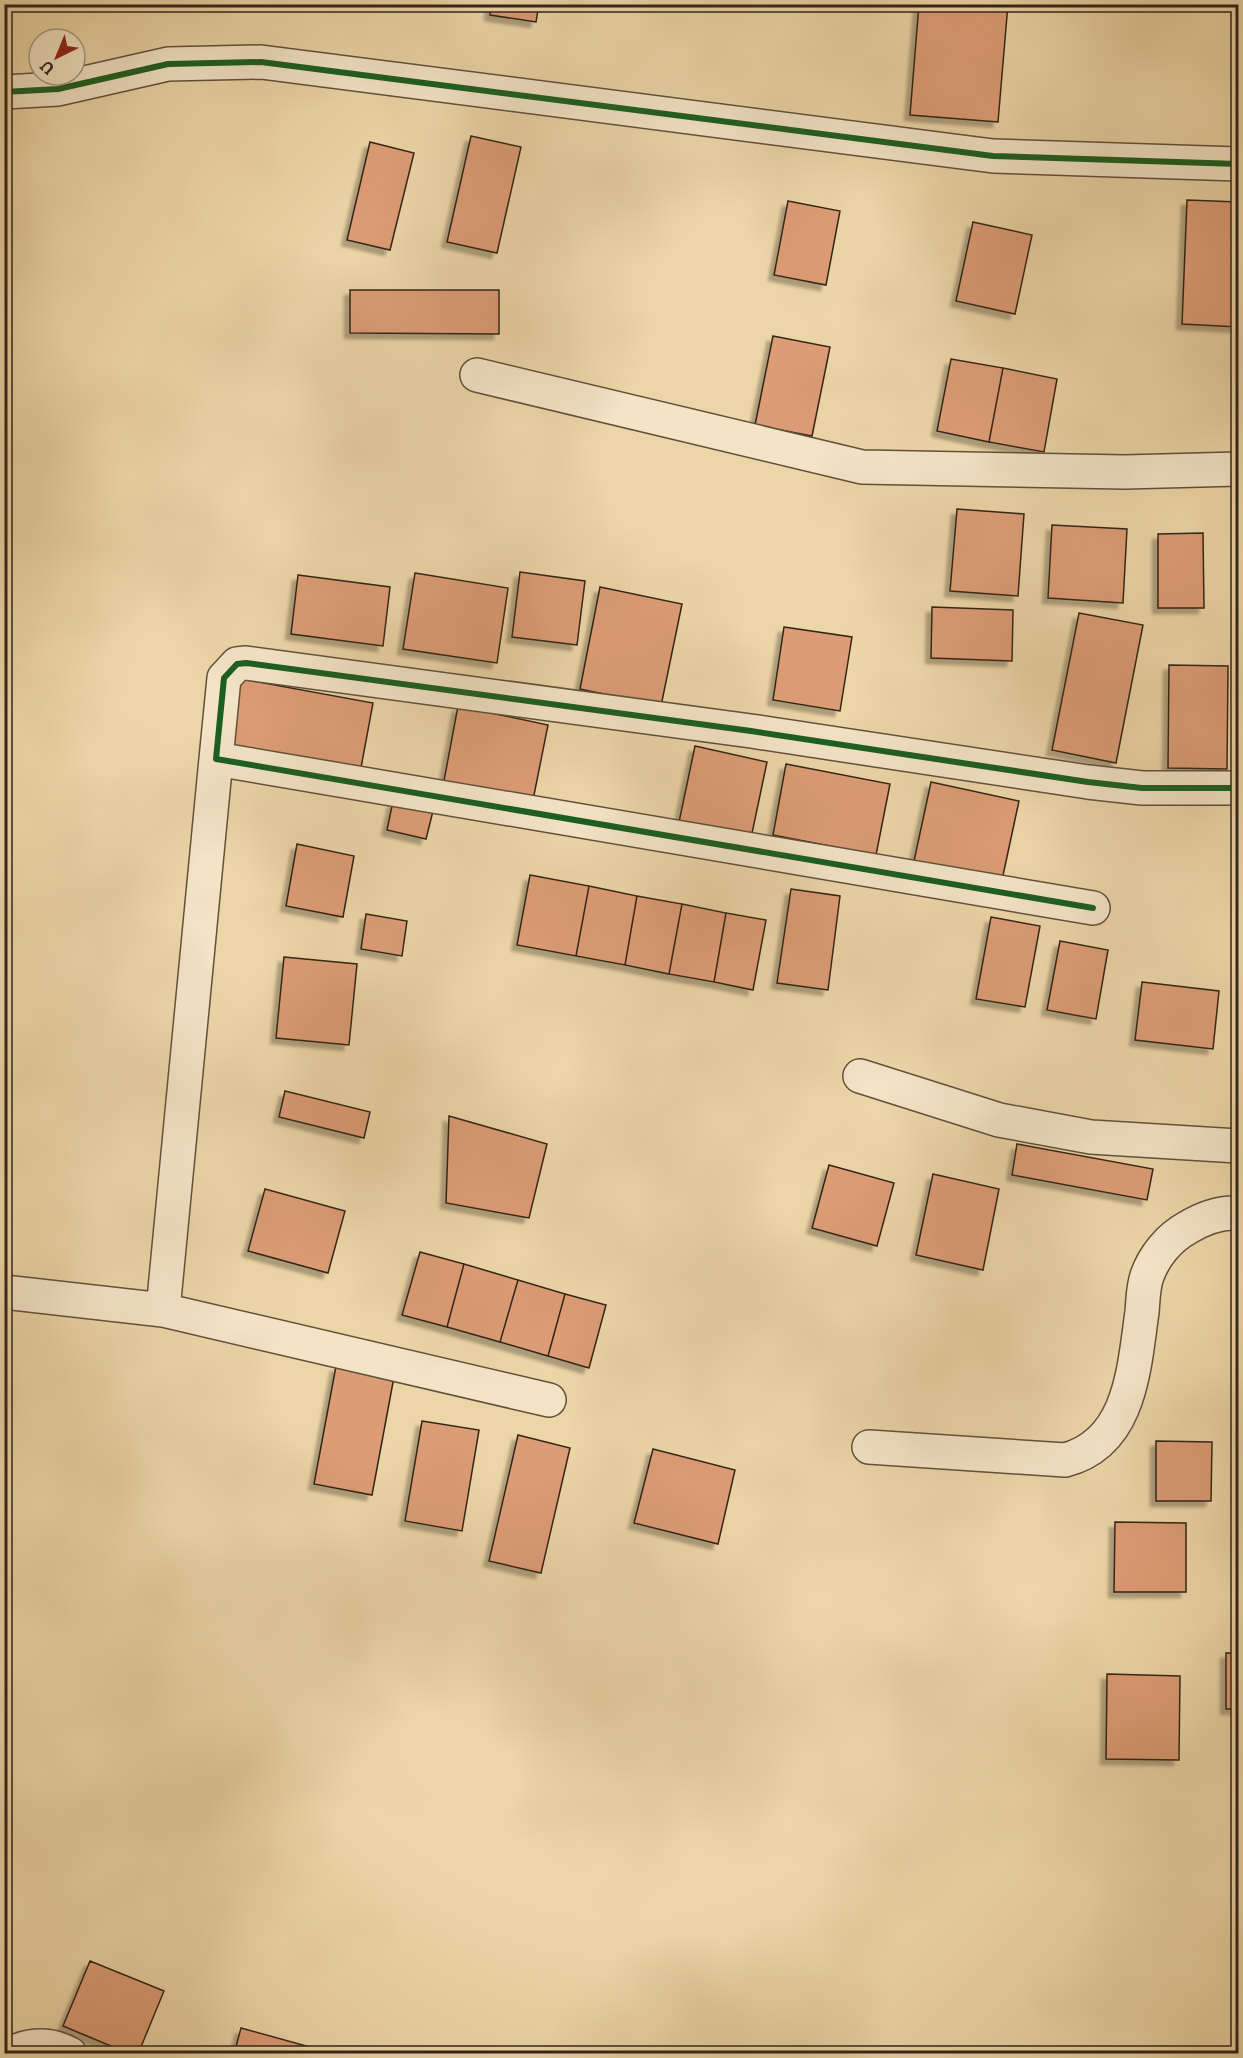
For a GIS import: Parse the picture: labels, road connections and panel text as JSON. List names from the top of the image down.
{
  "north": "bottom left"
}
